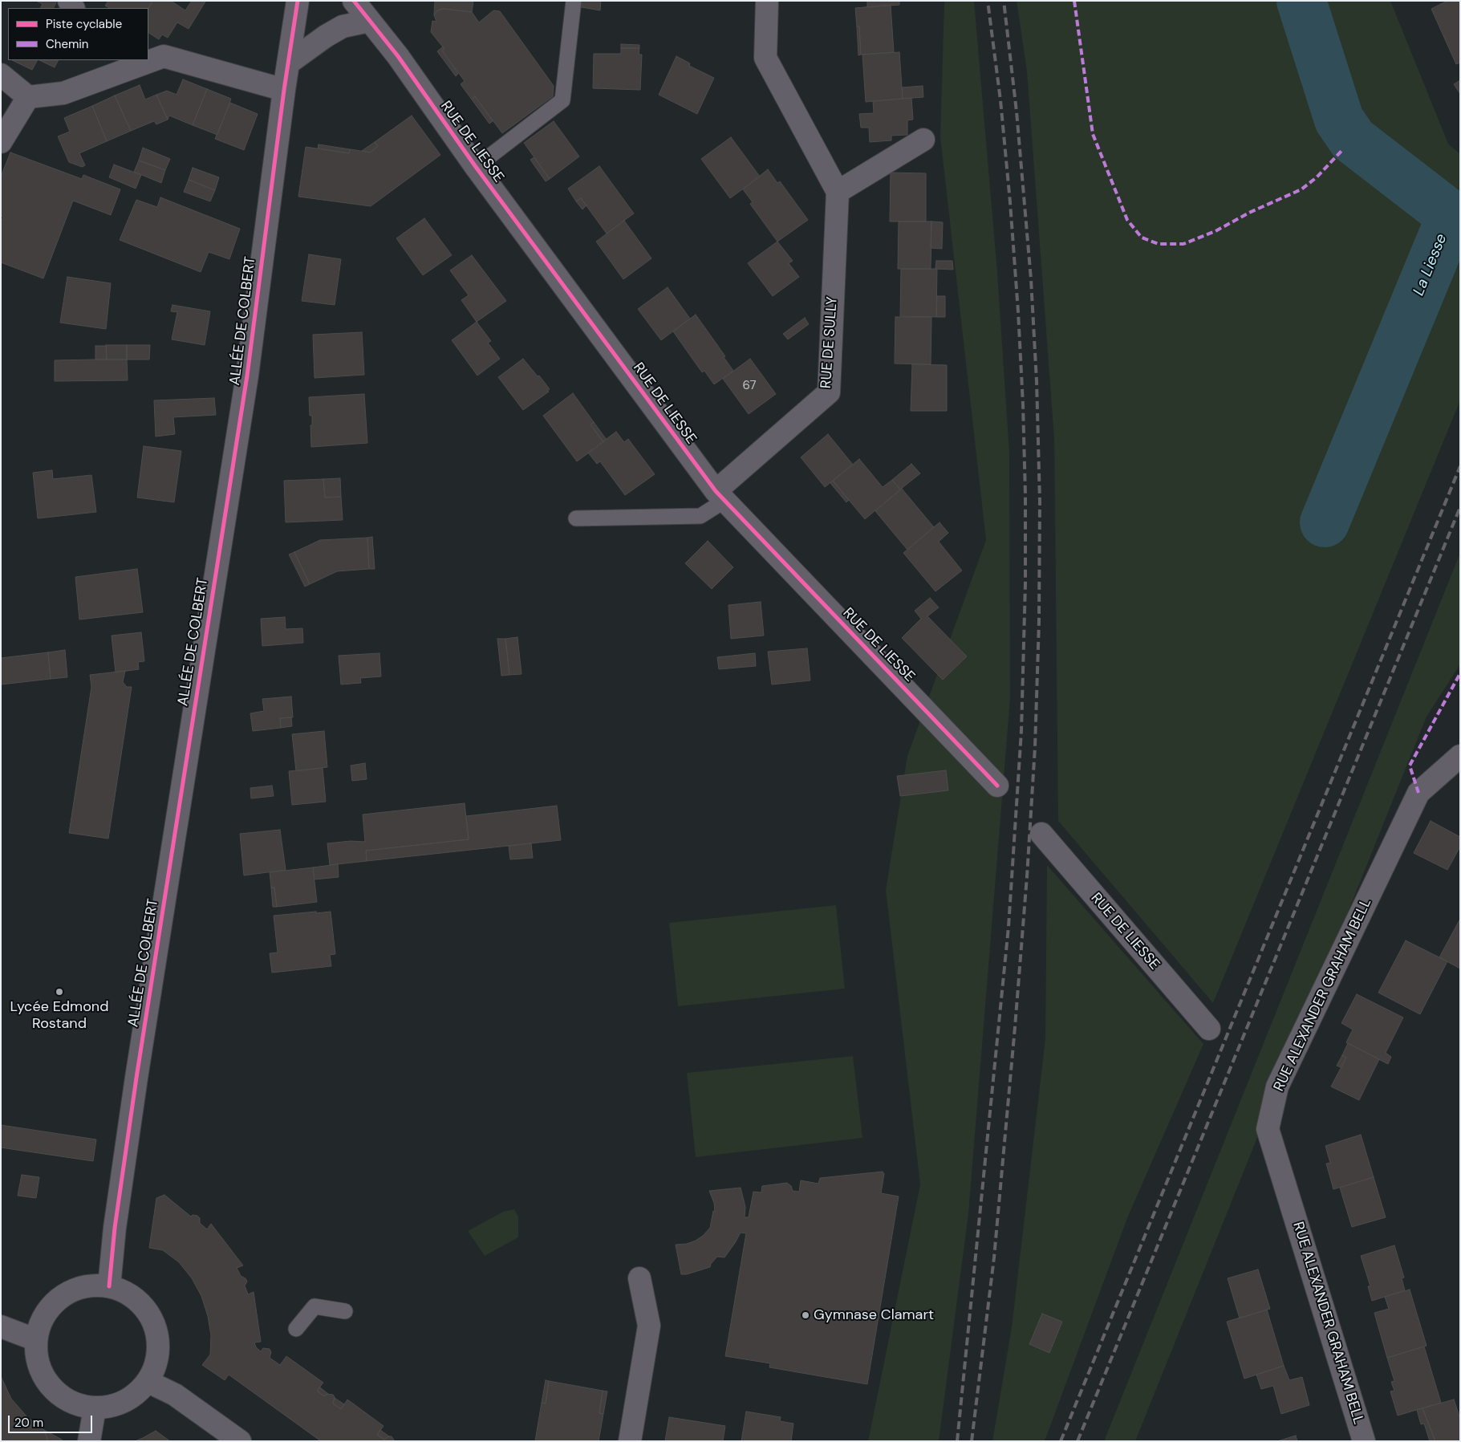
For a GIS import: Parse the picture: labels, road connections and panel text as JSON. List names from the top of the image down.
{
  "streets": {
    "street": [
      "RUE DE LIESSE",
      "ALLÉE DE COLBERT",
      "RUE DE SULLY",
      "RUE ALEXANDER GRAHAM BELL"
    ]
  },
  "crossings": [
    ["RUE DE LIESSE", "RUE DE SULLY"]
  ],
  "water": ["La Liesse"],
  "places": ["Lycée Edmond Rostand", "Gymnase Clamart"],
  "house_numbers": ["67"],
  "legend": ["Piste cyclable", "Chemin"],
  "scale_bar": "20 m"
}
